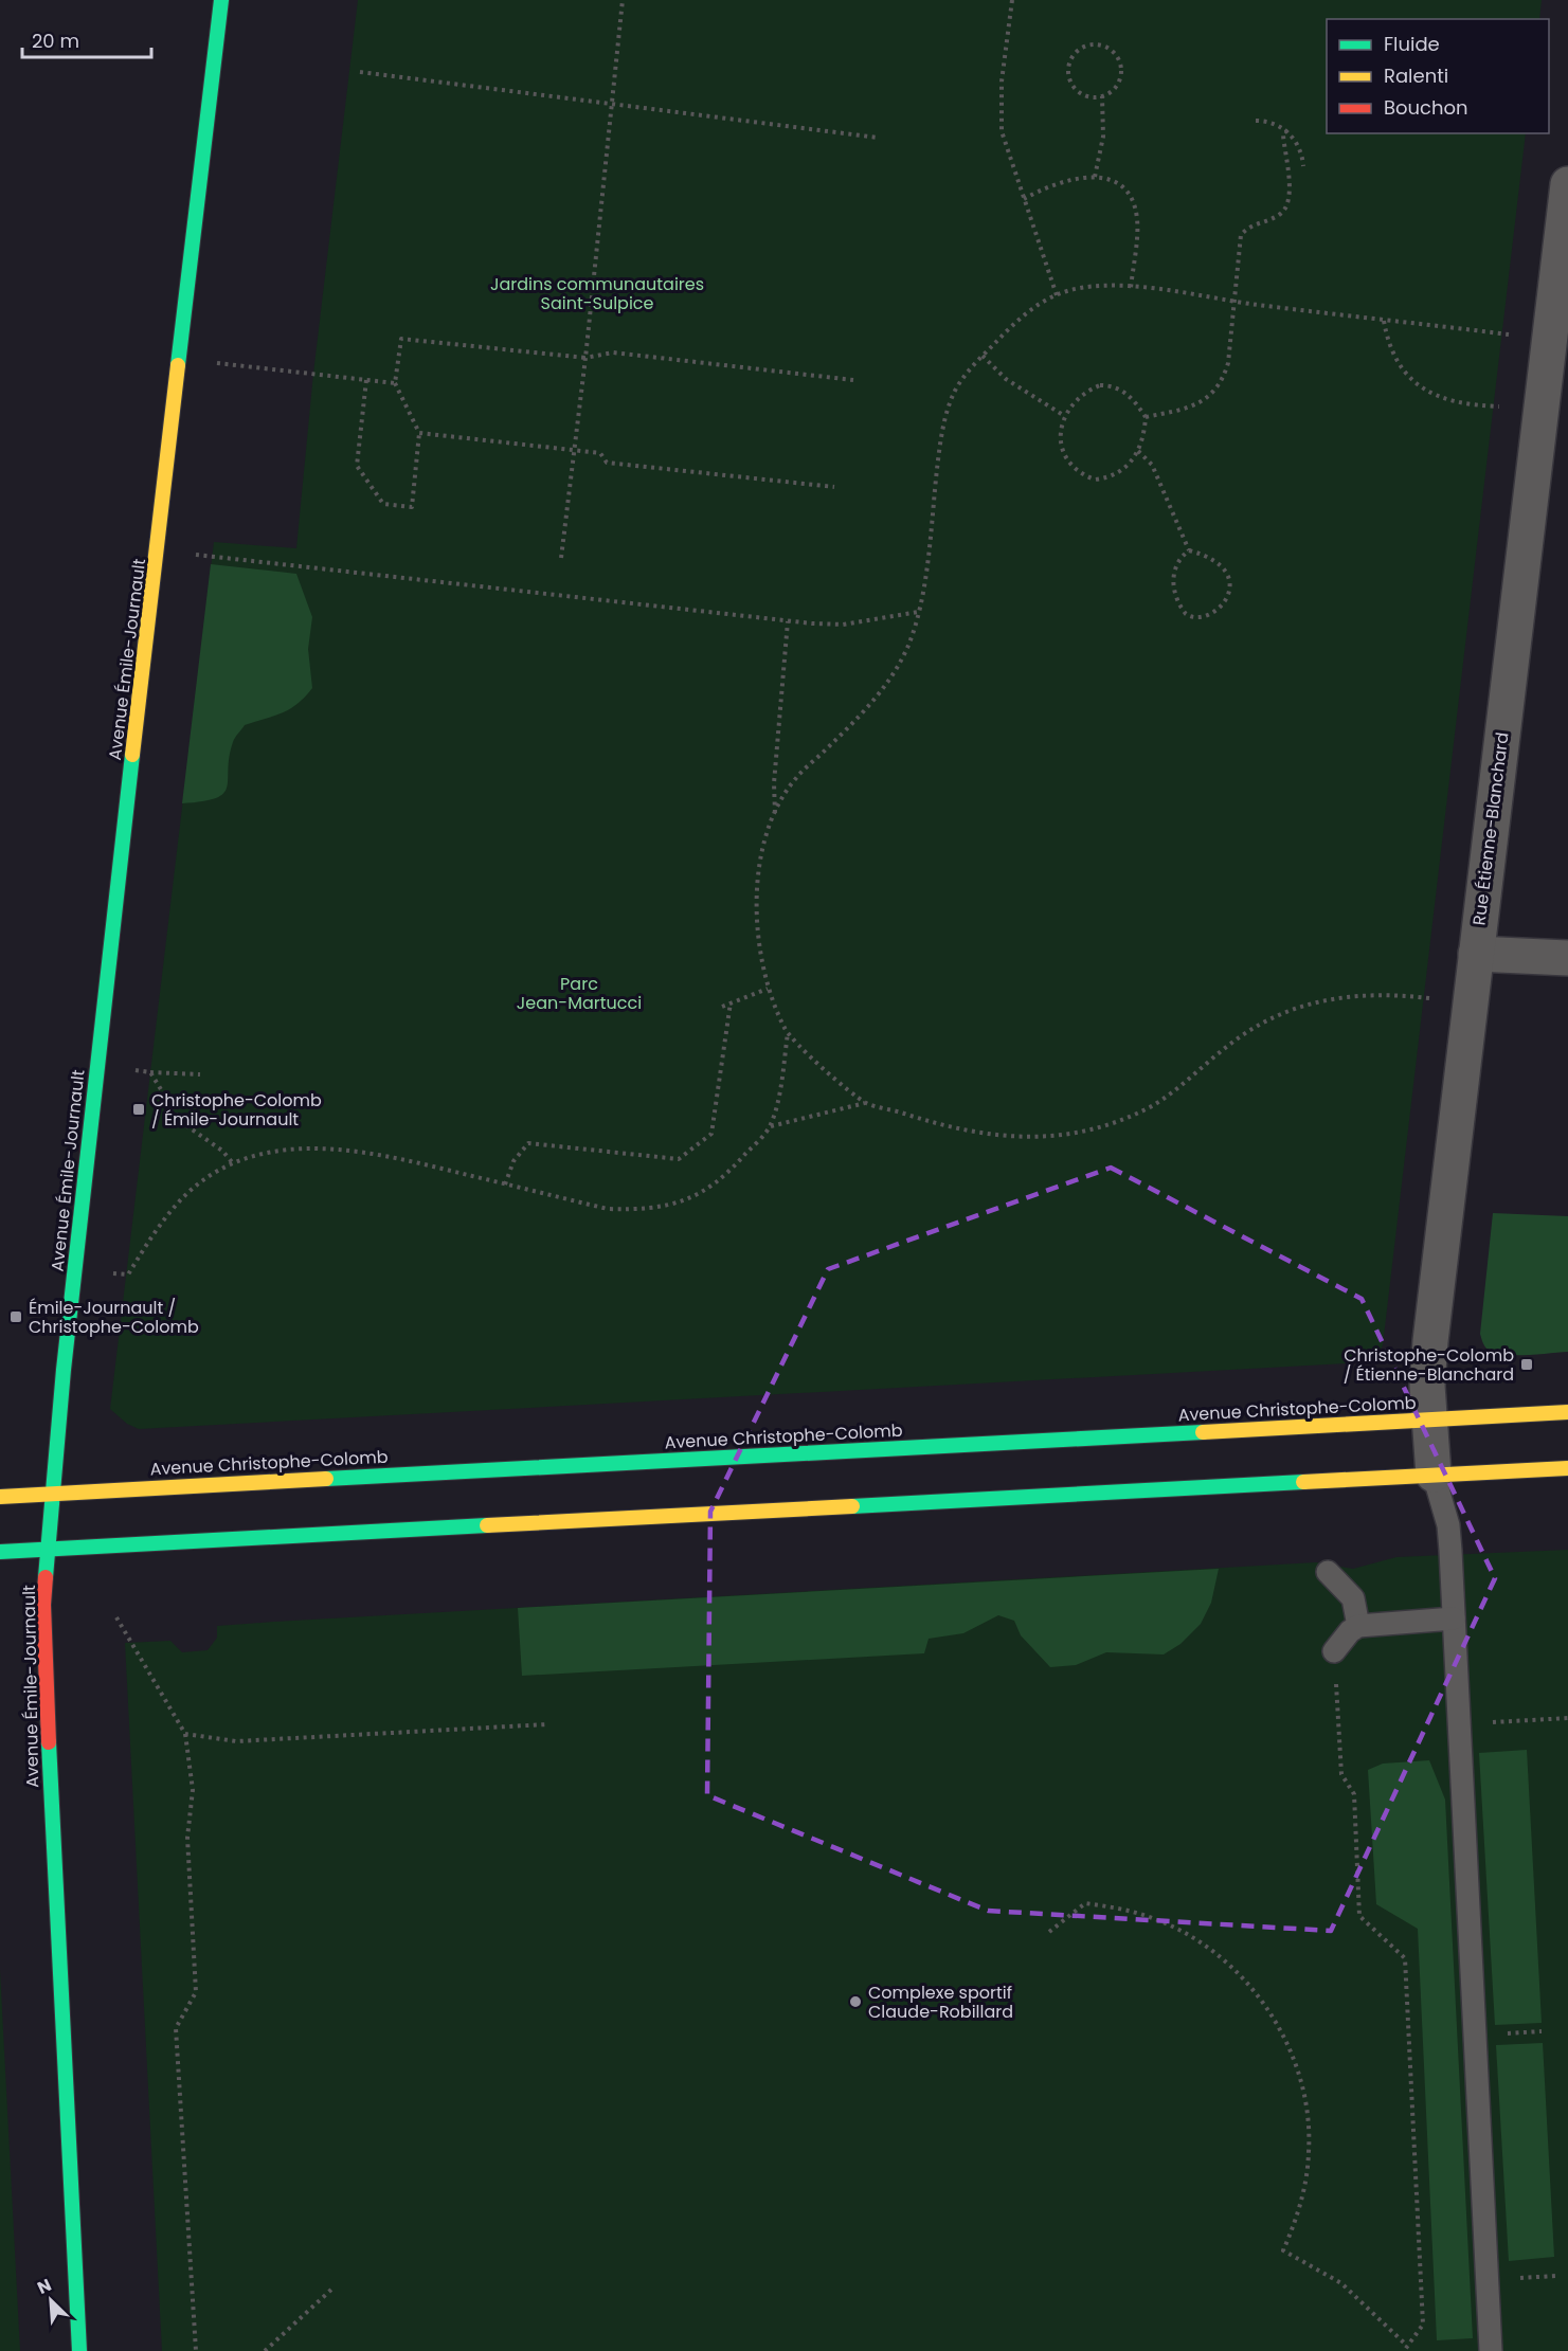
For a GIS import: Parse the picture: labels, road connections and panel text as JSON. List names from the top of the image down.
{
  "streets": {
    "main road": ["Avenue Émile-Journault", "Avenue Christophe-Colomb"],
    "street": ["Rue Étienne-Blanchard"]
  },
  "crossings": [
    ["Avenue Émile-Journault", "Avenue Christophe-Colomb"],
    ["Rue Étienne-Blanchard", "Avenue Christophe-Colomb"]
  ],
  "parks": ["Jardins communautaires Saint-Sulpice", "Parc Jean-Martucci"],
  "places": {
    "transit": ["Christophe-Colomb / Émile-Journault", "Émile-Journault / Christophe-Colomb", "Christophe-Colomb / Étienne-Blanchard"],
    "other": ["Complexe sportif Claude-Robillard"]
  },
  "legend": ["Fluide", "Ralenti", "Bouchon"],
  "scale_bar": "20 m",
  "north": "top left"
}
